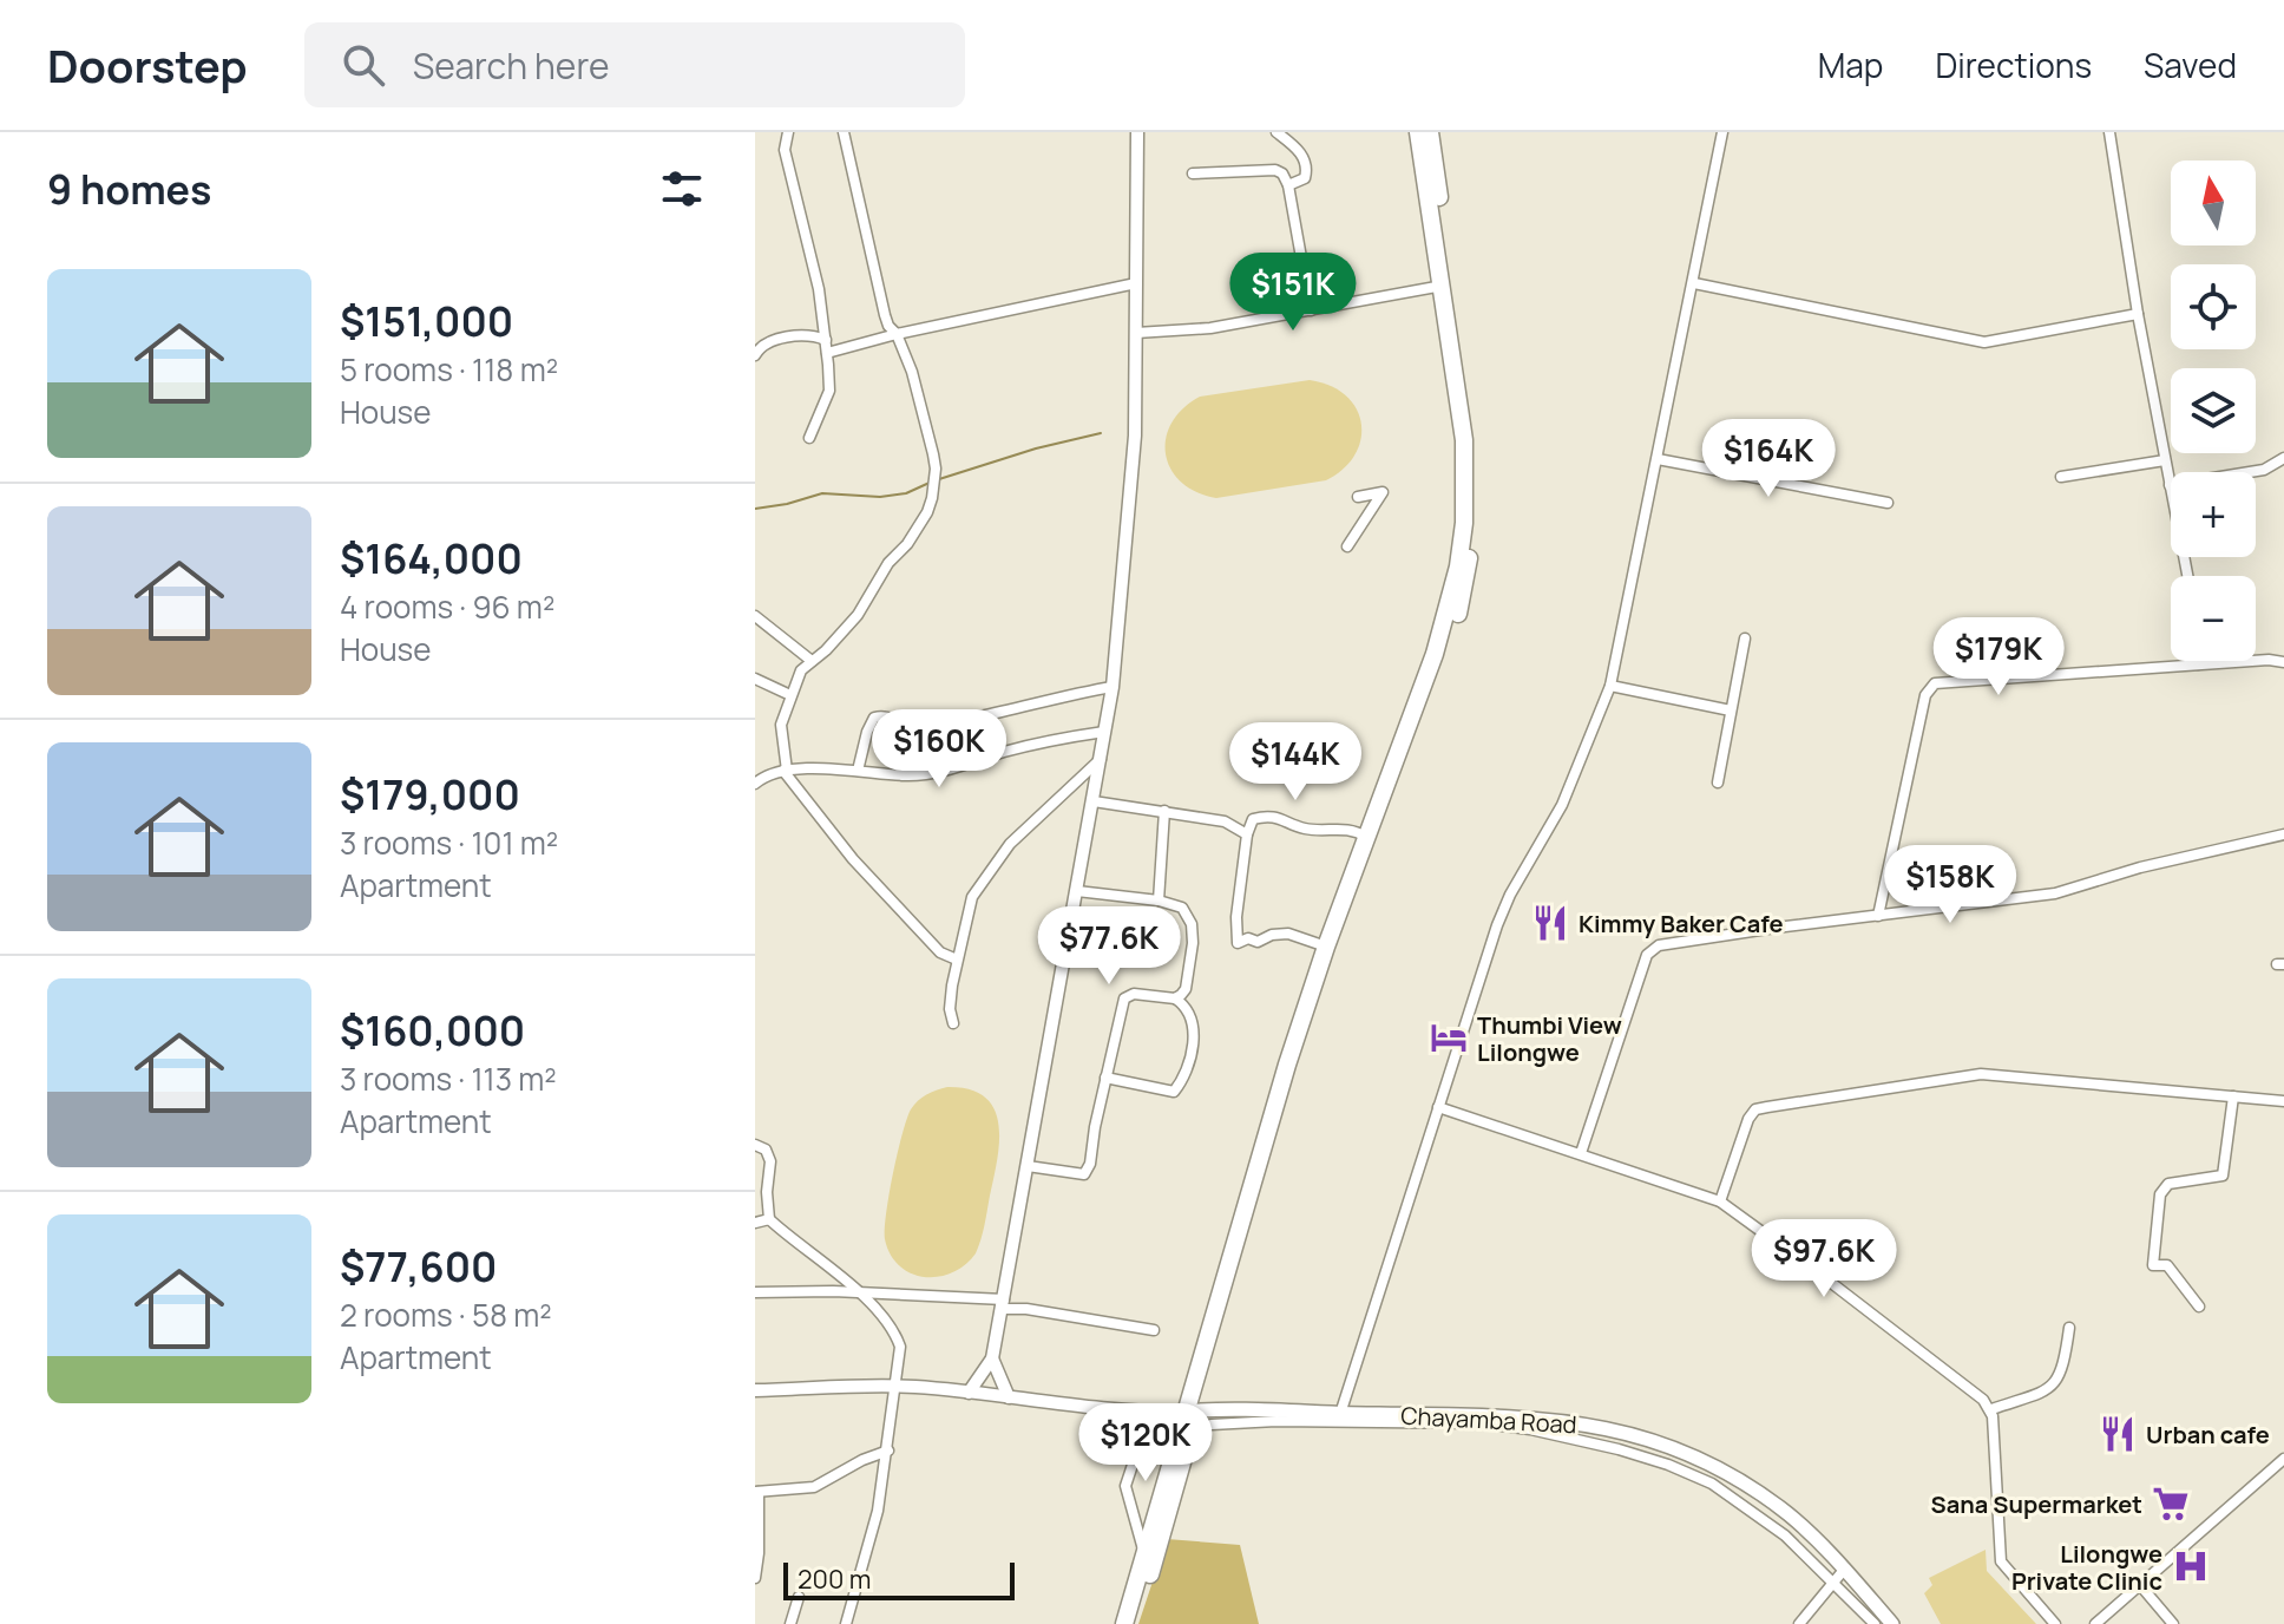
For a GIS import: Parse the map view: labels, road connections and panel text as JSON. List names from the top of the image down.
{
  "streets": {
    "main road": ["Chayamba Road"]
  },
  "places": {
    "restaurant": ["Kimmy Baker Cafe", "Urban cafe"],
    "hotel": ["Thumbi View Lilongwe"],
    "supermarket": ["Sana Supermarket"],
    "hospital": ["Lilongwe Private Clinic"]
  },
  "scale_bar": "200 m",
  "north": "top",
  "page": {
    "header": "Doorstep",
    "search": "Search here",
    "nav": ["Map", "Directions", "Saved"],
    "heading": "9 homes",
    "map_buttons": ["+", "−"],
    "list": [
      {
        "name": "$151,000",
        "note": "5 rooms · 118 m² · House"
      },
      {
        "name": "$164,000",
        "note": "4 rooms · 96 m² · House"
      },
      {
        "name": "$179,000",
        "note": "3 rooms · 101 m² · Apartment"
      },
      {
        "name": "$160,000",
        "note": "3 rooms · 113 m² · Apartment"
      },
      {
        "name": "$77,600",
        "note": "2 rooms · 58 m² · Apartment"
      }
    ],
    "price": [
      "$151K",
      "$164K",
      "$179K",
      "$160K",
      "$144K",
      "$158K",
      "$77.6K",
      "$97.6K",
      "$120K"
    ],
    "scale": "200 m"
  }
}
